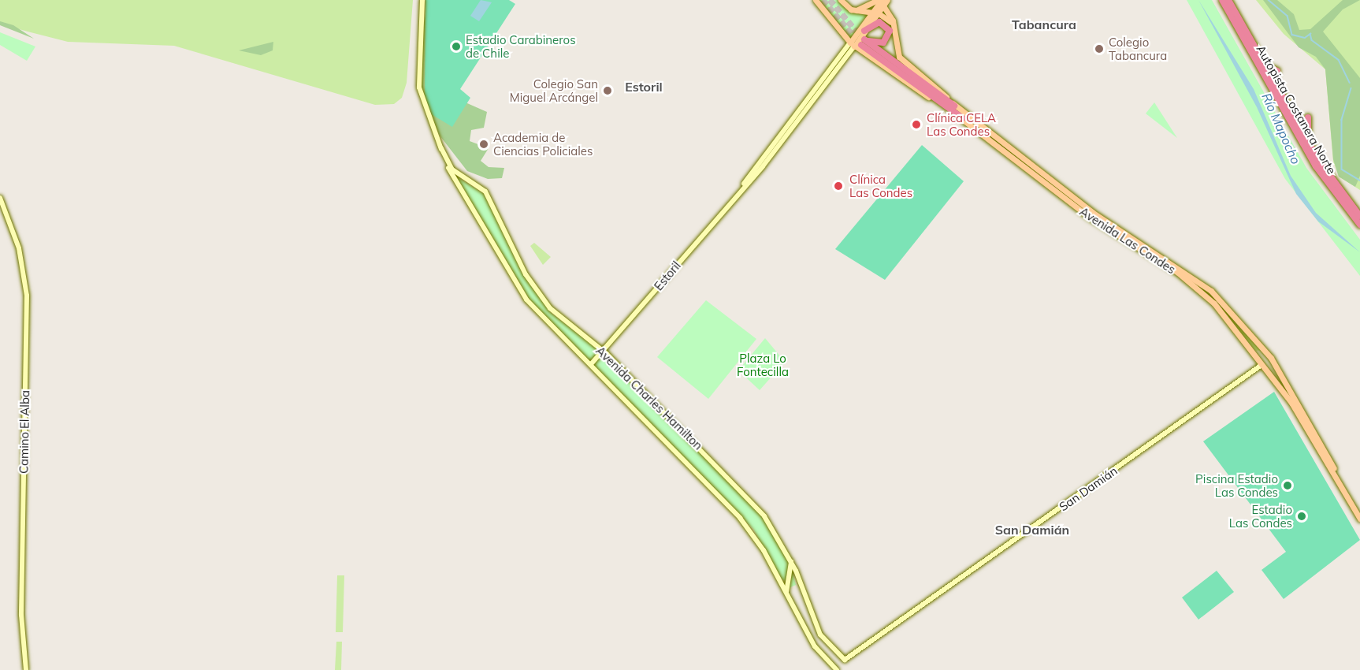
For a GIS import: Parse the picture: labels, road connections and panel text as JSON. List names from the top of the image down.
{
  "streets": {
    "highway": ["Autopista Costanera Norte"],
    "main road": [
      "Avenida Las Condes",
      "Estoril",
      "Avenida Charles Hamilton",
      "Camino El Alba",
      "San Damián"
    ]
  },
  "crossings": [
    ["Avenida Las Condes", "San Damián"],
    ["Estoril", "Avenida Charles Hamilton"],
    ["Avenida Charles Hamilton", "San Damián"]
  ],
  "districts": ["Tabancura", "Estoril", "San Damián"],
  "water": ["Río Mapocho"],
  "parks": ["Plaza Lo Fontecilla"],
  "places": [
    "Estadio Carabineros de Chile",
    "Colegio Tabancura",
    "Colegio San Miguel Arcángel",
    "Clínica CELA Las Condes",
    "Academia de Ciencias Policiales",
    "Clínica Las Condes",
    "Piscina Estadio Las Condes",
    "Estadio Las Condes"
  ]
}
